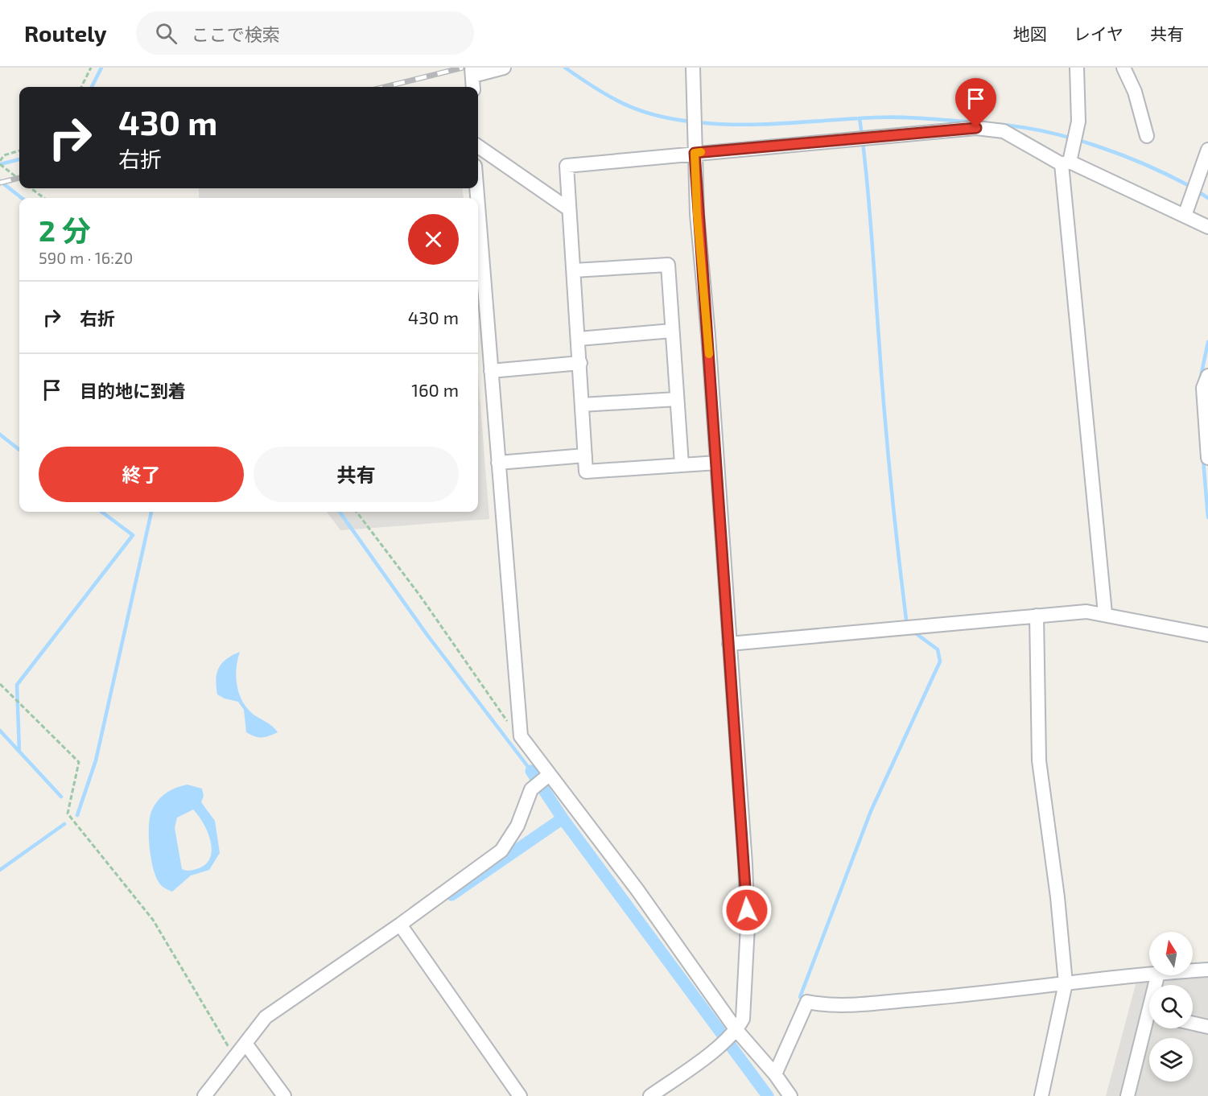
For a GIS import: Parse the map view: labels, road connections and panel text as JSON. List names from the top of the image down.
{
  "north": "top",
  "page": {
    "header": "Routely",
    "search": "ここで検索",
    "nav": ["地図", "レイヤ", "共有"],
    "turn": ["430 m", "右折"],
    "heading": ["2 分", "590 m · 16:20"],
    "list": [
      {
        "name": "右折",
        "value": "430 m"
      },
      {
        "name": "目的地に到着",
        "value": "160 m"
      }
    ],
    "buttons": ["終了", "共有"]
  }
}
